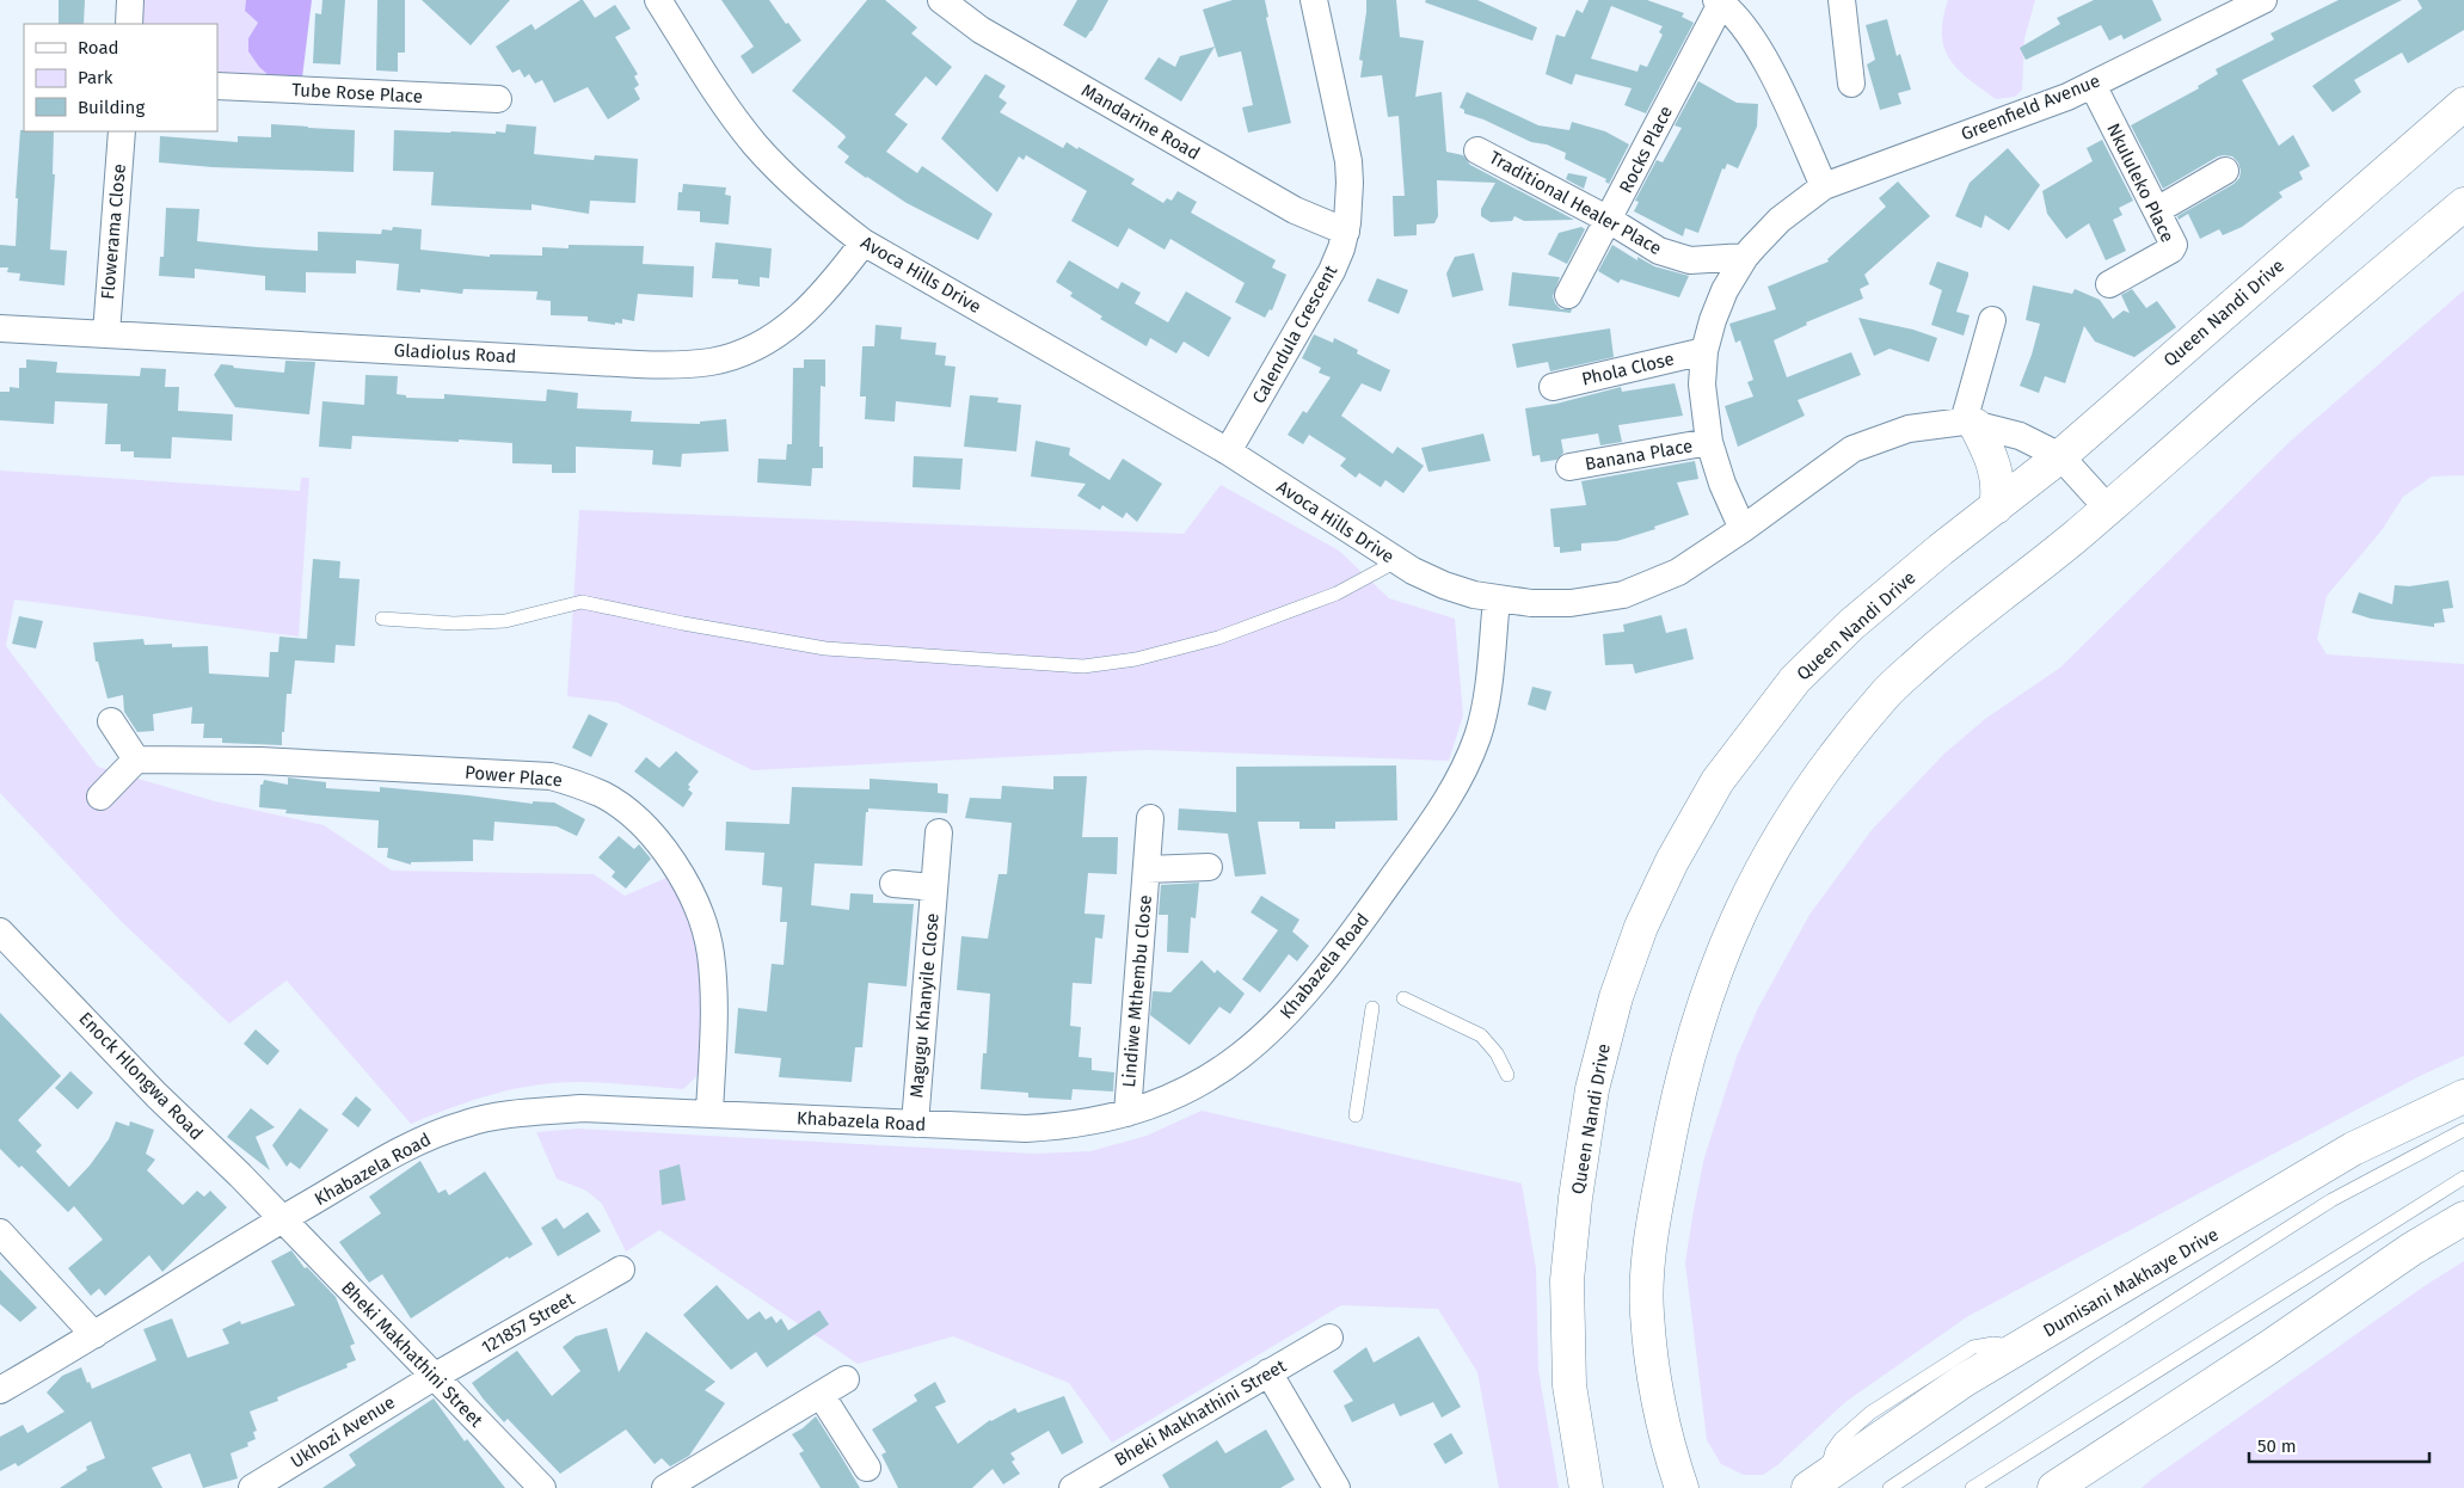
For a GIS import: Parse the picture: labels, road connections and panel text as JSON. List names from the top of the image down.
{
  "streets": {
    "main road": ["Queen Nandi Drive", "Dumisani Makhaye Drive"],
    "street": [
      "Tube Rose Place",
      "Greenfield Avenue",
      "Mandarine Road",
      "Rocks Place",
      "Nkululeko Place",
      "Traditional Healer Place",
      "Flowerama Close",
      "Avoca Hills Drive",
      "Calendula Crescent",
      "Gladiolus Road",
      "Phola Close",
      "Banana Place",
      "Power Place",
      "Khabazela Road",
      "Lindiwe Mthembu Close",
      "Magugu Khanyile Close",
      "Enock Hlongwa Road",
      "121857 Street",
      "Bheki Makhathini Street",
      "Ukhozi Avenue"
    ]
  },
  "crossings": [
    ["Greenfield Avenue", "Nkululeko Place"],
    ["Greenfield Avenue", "Traditional Healer Place"],
    ["Greenfield Avenue", "Avoca Hills Drive"],
    ["Greenfield Avenue", "Phola Close"],
    ["Greenfield Avenue", "Banana Place"],
    ["Mandarine Road", "Calendula Crescent"],
    ["Rocks Place", "Traditional Healer Place"],
    ["Flowerama Close", "Gladiolus Road"],
    ["Avoca Hills Drive", "Queen Nandi Drive"],
    ["Avoca Hills Drive", "Calendula Crescent"],
    ["Avoca Hills Drive", "Gladiolus Road"],
    ["Avoca Hills Drive", "Khabazela Road"],
    ["Power Place", "Khabazela Road"],
    ["Khabazela Road", "Lindiwe Mthembu Close"],
    ["Khabazela Road", "Magugu Khanyile Close"],
    ["Khabazela Road", "Enock Hlongwa Road"],
    ["Khabazela Road", "Bheki Makhathini Street"],
    ["Enock Hlongwa Road", "Bheki Makhathini Street"],
    ["121857 Street", "Bheki Makhathini Street"],
    ["121857 Street", "Ukhozi Avenue"],
    ["Bheki Makhathini Street", "Ukhozi Avenue"]
  ],
  "legend": ["Road", "Park", "Building"],
  "scale_bar": "50 m"
}
